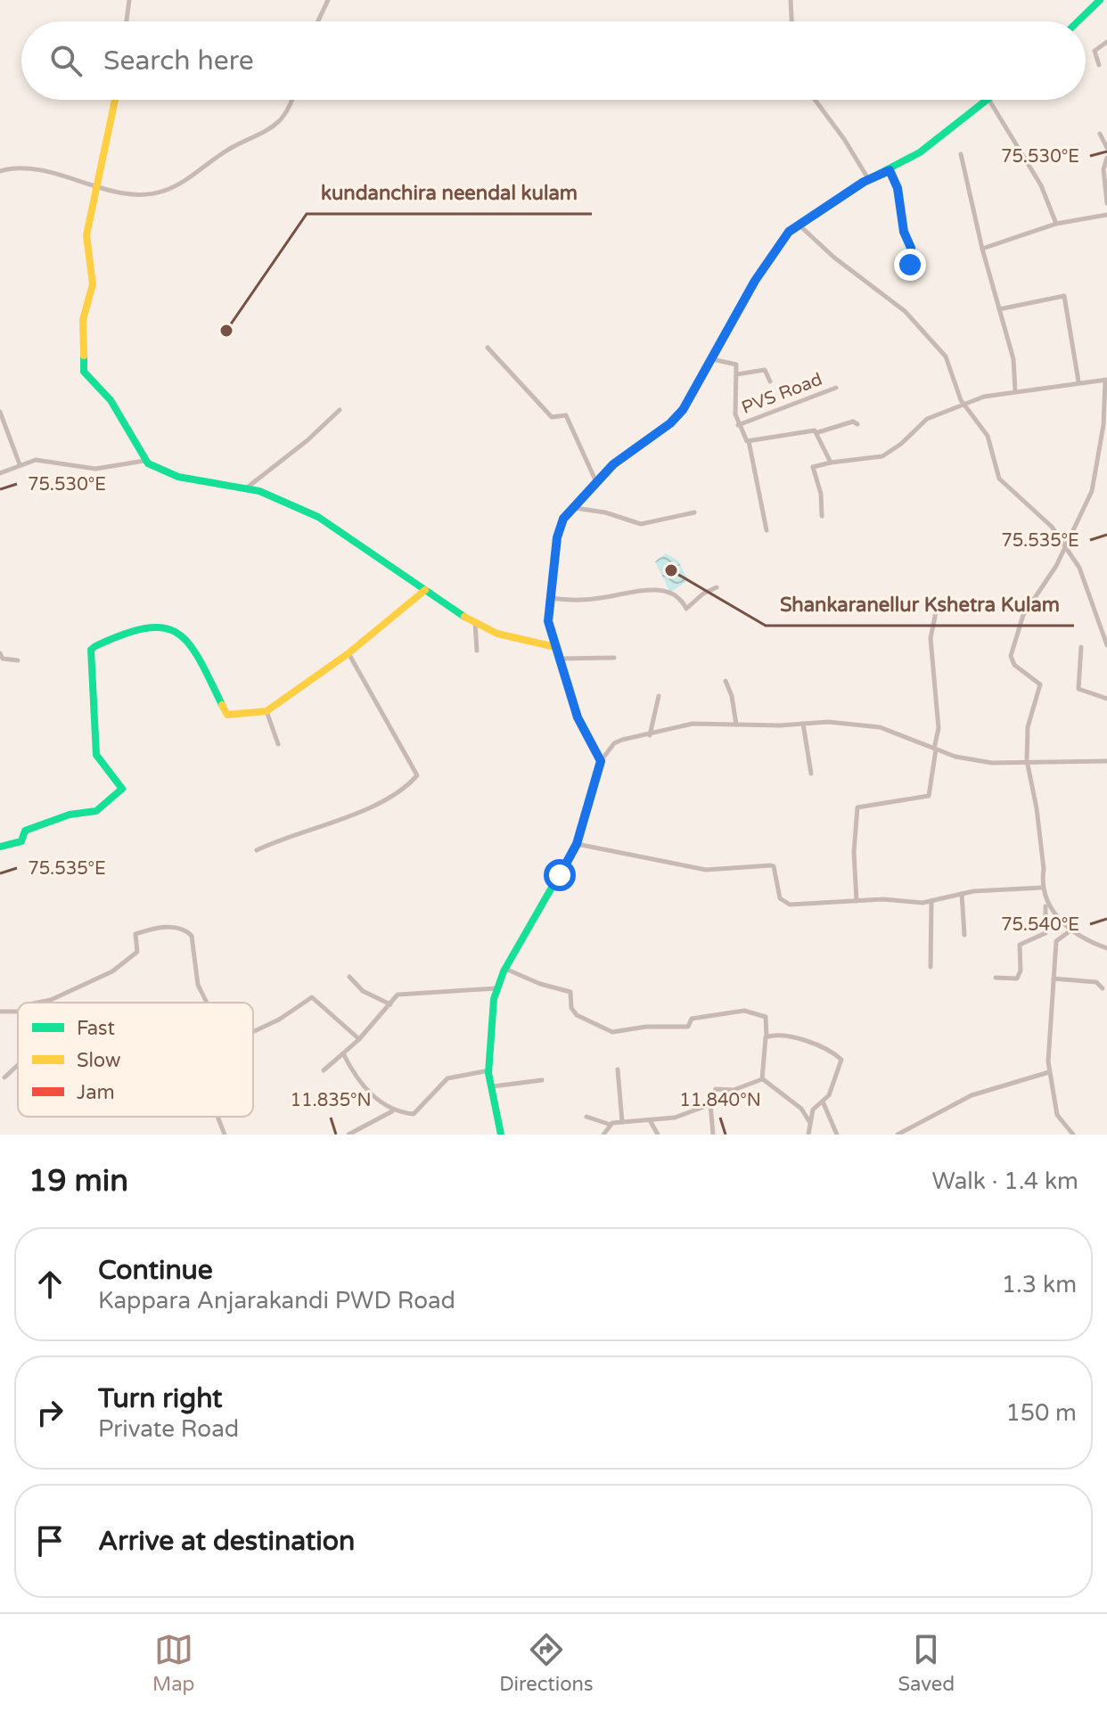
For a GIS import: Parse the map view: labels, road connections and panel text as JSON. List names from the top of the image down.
{
  "streets": {
    "street": ["PVS Road"]
  },
  "places": ["kundanchira neendal kulam", "Shankaranellur Kshetra Kulam"],
  "legend": ["Fast", "Slow", "Jam"],
  "page": {
    "search": "Search here",
    "heading": ["19 min", "Walk · 1.4 km"],
    "list": [
      ["Continue", "Kappara Anjarakandi PWD Road", "1.3 km"],
      ["Turn right", "Private Road", "150 m"],
      "Arrive at destination"
    ],
    "nav": ["Map", "Directions", "Saved"]
  },
  "coordinates": [
    "75.530°E",
    "75.535°E",
    "75.540°E",
    "11.835°N",
    "11.840°N"
  ]
}
